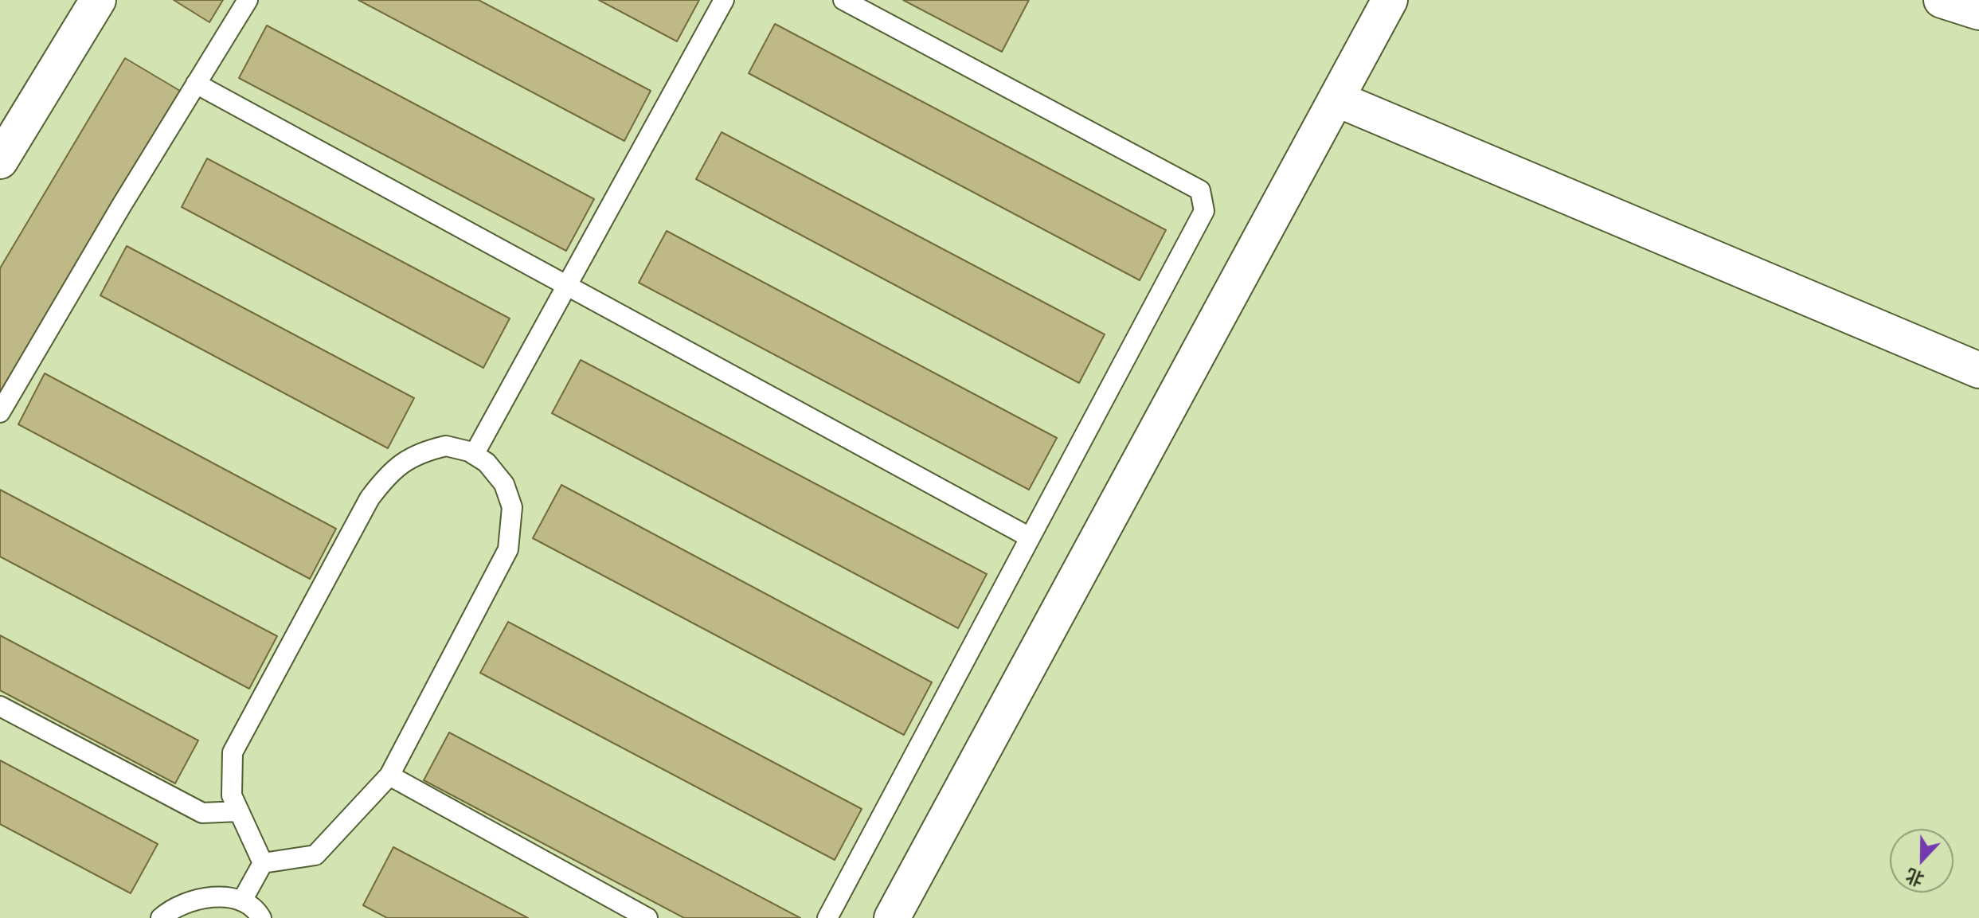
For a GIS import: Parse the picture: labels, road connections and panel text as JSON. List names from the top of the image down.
{
  "north": "bottom"
}
